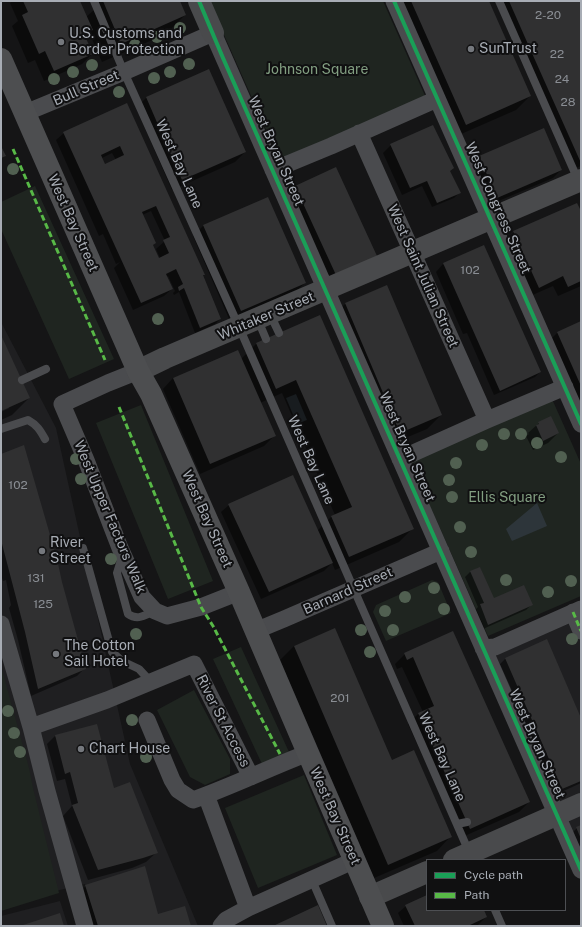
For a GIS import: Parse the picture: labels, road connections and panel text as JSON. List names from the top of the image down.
{
  "streets": {
    "main road": ["West Bay Street", "Whitaker Street"],
    "street": [
      "Bull Street",
      "West Bryan Street",
      "West Congress Street",
      "West Saint Julian Street",
      "West Upper Factors Walk",
      "Barnard Street",
      "River St Access"
    ],
    "lane": ["West Bay Lane"]
  },
  "crossings": [
    ["Bull Street", "West Bryan Street"],
    ["Bull Street", "West Bay Lane"],
    ["Bull Street", "West Bay Street"],
    ["West Bryan Street", "Whitaker Street"],
    ["West Bryan Street", "Barnard Street"],
    ["West Bay Lane", "Whitaker Street"],
    ["West Bay Lane", "Barnard Street"],
    ["West Congress Street", "Whitaker Street"],
    ["West Bay Street", "Whitaker Street"],
    ["West Bay Street", "West Upper Factors Walk"],
    ["West Bay Street", "Barnard Street"],
    ["West Saint Julian Street", "Whitaker Street"],
    ["Whitaker Street", "West Upper Factors Walk"]
  ],
  "parks": ["Johnson Square", "Ellis Square"],
  "places": [
    "U.S. Customs and Border Protection",
    "SunTrust",
    "River Street",
    "The Cotton Sail Hotel",
    "Chart House"
  ],
  "house_numbers": [
    "2-20",
    "22",
    "24",
    "28",
    "102",
    "102",
    "131",
    "125",
    "201"
  ],
  "legend": ["Cycle path", "Path"]
}
